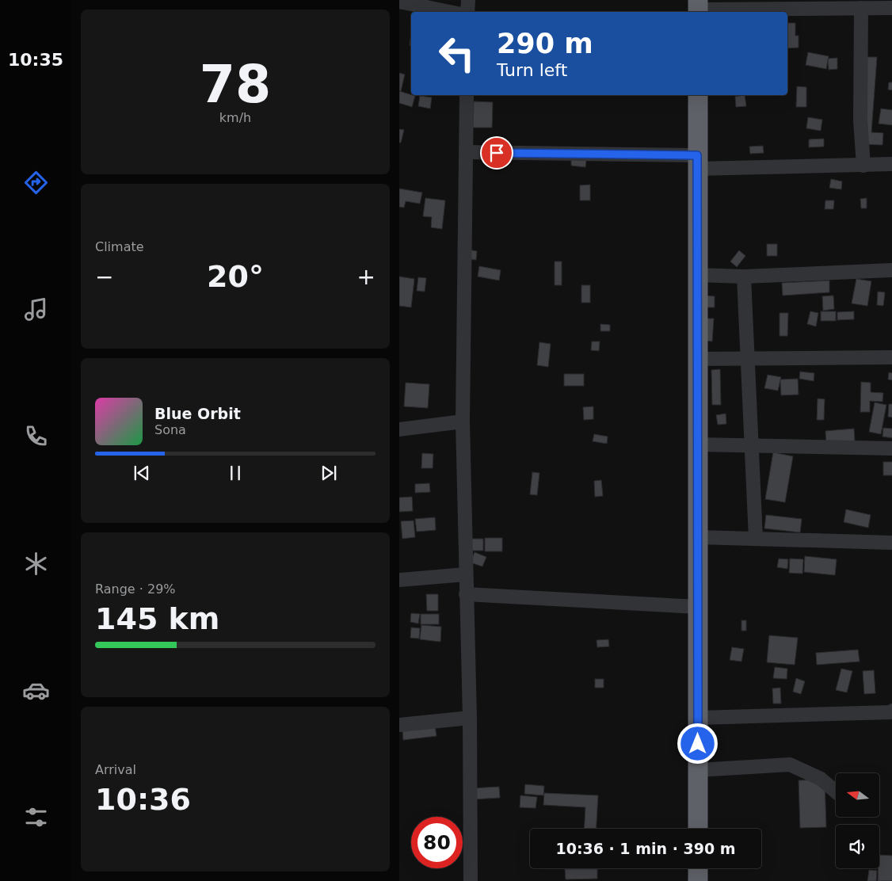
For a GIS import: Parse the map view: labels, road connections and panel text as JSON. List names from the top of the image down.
{
  "north": "left",
  "page": {
    "tabs": "10:35",
    "tile": [
      ["78", "km/h"],
      "Climate",
      ["Range · 29%", "145 km"],
      ["Arrival", "10:36"]
    ],
    "turn": ["290 m", "Turn left"],
    "heat": ["−", "20°", "+"],
    "song": ["Blue Orbit", "Sona"],
    "limit": "80",
    "trip": "10:36 · 1 min · 390 m"
  }
}
